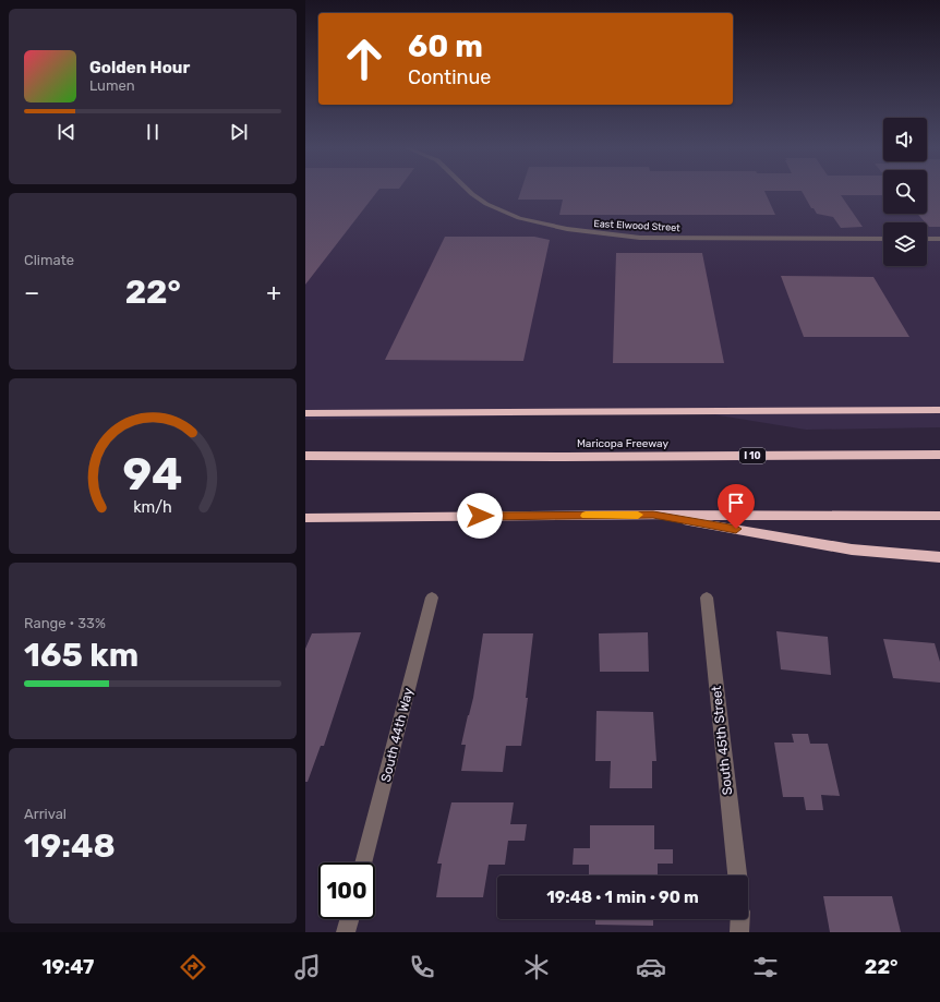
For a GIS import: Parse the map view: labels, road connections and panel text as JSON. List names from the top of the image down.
{
  "streets": {
    "highway": ["Maricopa Freeway", "I 10"],
    "street": ["East Elwood Street", "South 44th Way", "South 45th Street"]
  },
  "page": {
    "turn": ["60 m", "Continue"],
    "song": ["Golden Hour", "Lumen"],
    "tile": [
      "Climate",
      ["Range · 33%", "165 km"],
      ["Arrival", "19:48"]
    ],
    "heat": ["−", "22°", "+"],
    "limit": "100",
    "trip": "19:48 · 1 min · 90 m",
    "tabs": ["19:47", "22°"],
    "gauge": ["94", "km/h"]
  }
}
